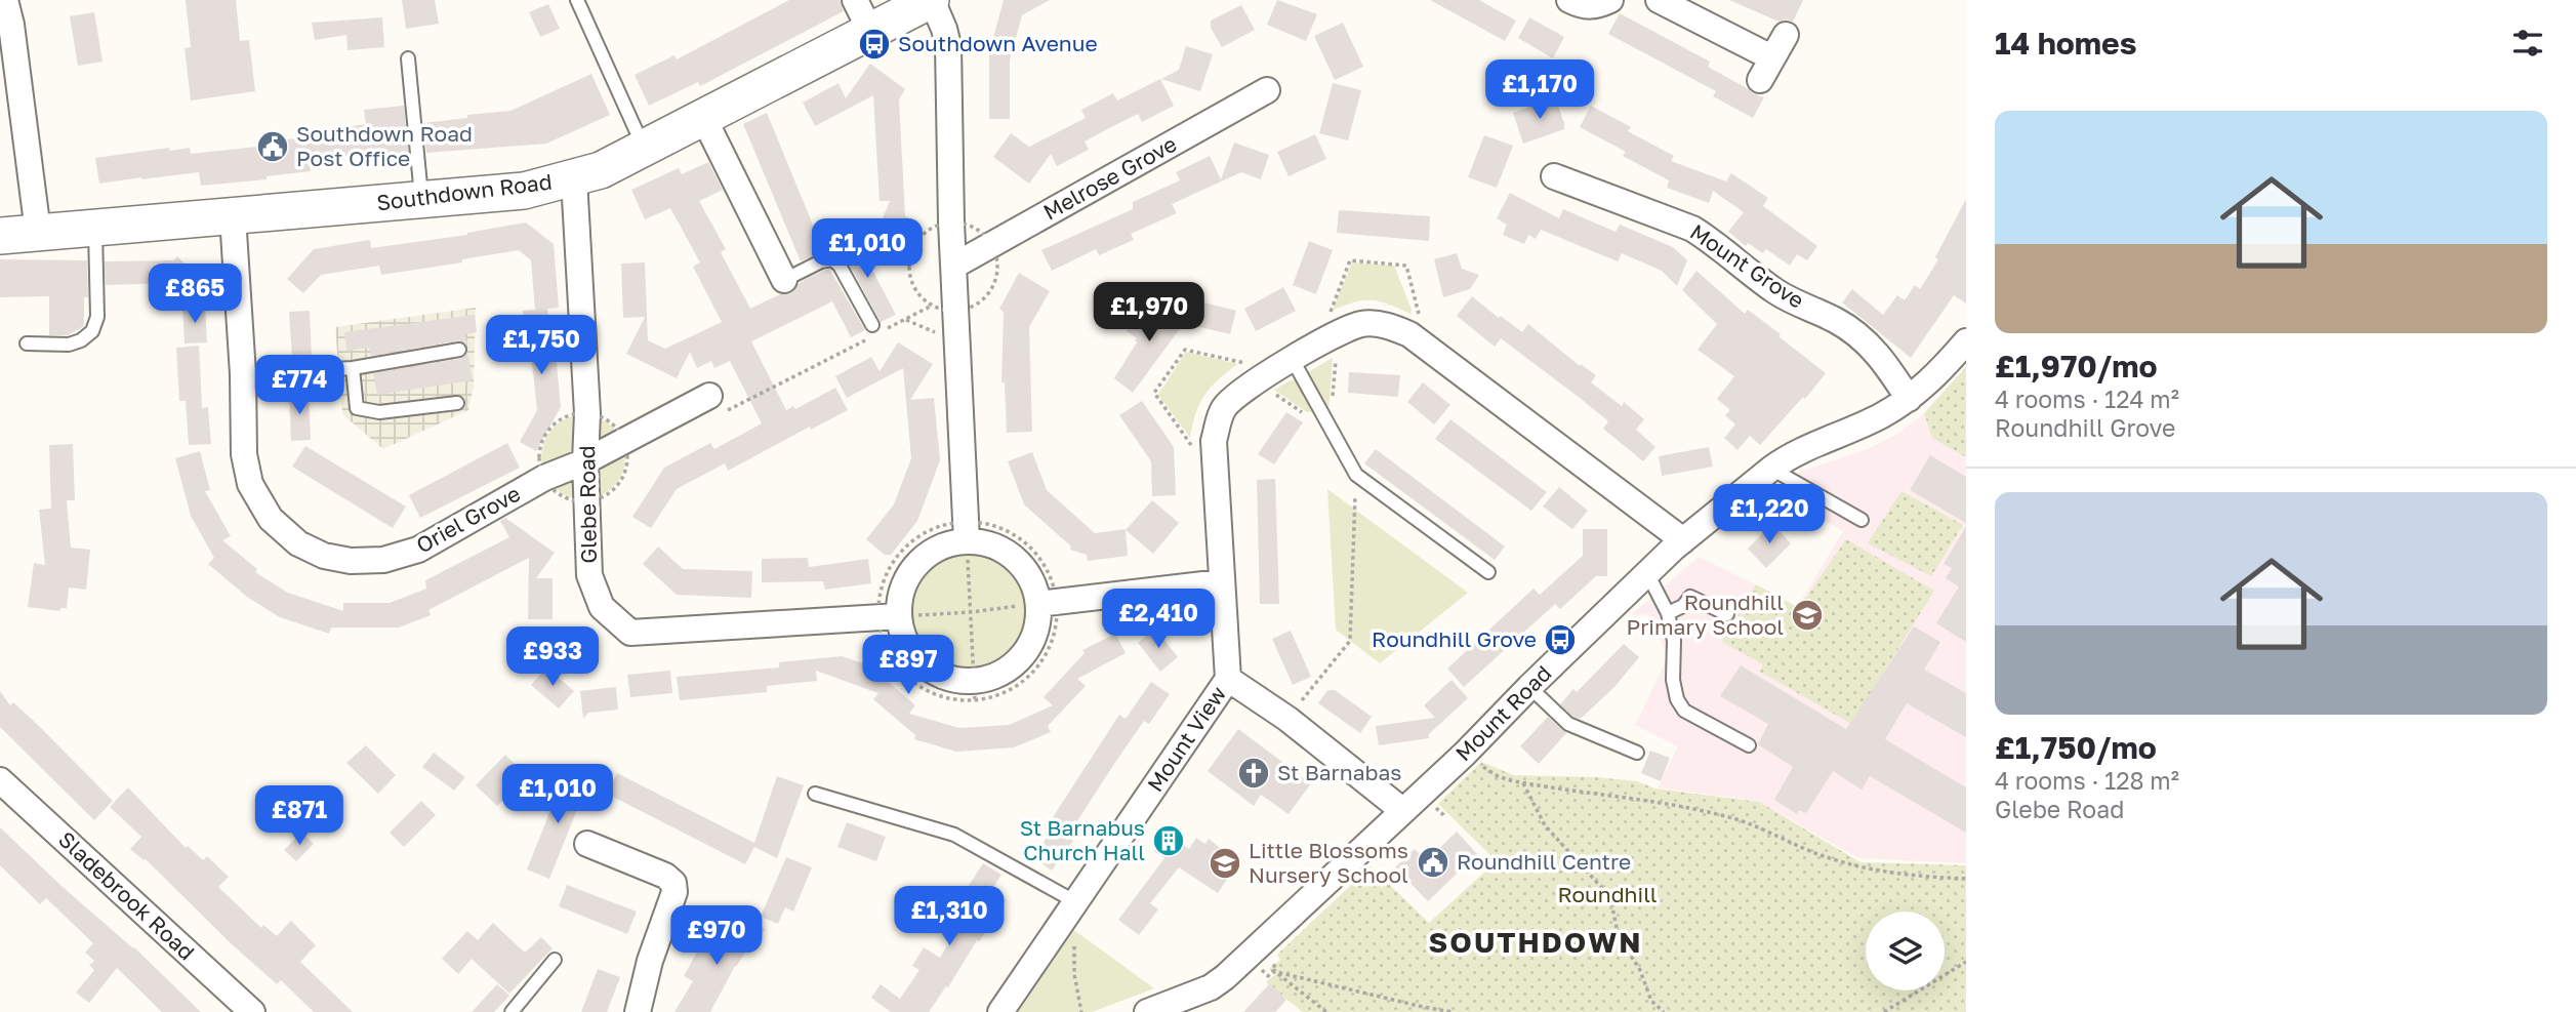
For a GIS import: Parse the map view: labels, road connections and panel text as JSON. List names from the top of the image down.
{
  "streets": {
    "street": [
      "Melrose Grove",
      "Southdown Road",
      "Mount Grove",
      "Glebe Road",
      "Oriel Grove",
      "Mount Road",
      "Mount View",
      "Sladebrook Road"
    ]
  },
  "crossings": [
    ["Southdown Road", "Glebe Road"],
    ["Southdown Road", "Oriel Grove"],
    ["Mount Grove", "Mount Road"],
    ["Glebe Road", "Oriel Grove"]
  ],
  "districts": ["SOUTHDOWN"],
  "parks": ["Roundhill"],
  "places": {
    "bus stop": ["Southdown Avenue", "Roundhill Grove"],
    "public building": ["Southdown Road Post Office", "Roundhill Centre"],
    "school or university": ["Roundhill Primary School", "Little Blossoms Nursery School"],
    "church": ["St Barnabas"],
    "building": ["St Barnabus Church Hall"]
  },
  "page": {
    "heading": "14 homes",
    "price": [
      "£1,170",
      "£1,010",
      "£865",
      "£1,970",
      "£1,750",
      "£774",
      "£1,220",
      "£2,410",
      "£933",
      "£897",
      "£1,010",
      "£871",
      "£1,310",
      "£970"
    ],
    "list": [
      {
        "name": "£1,970/mo",
        "note": "4 rooms · 124 m² · Roundhill Grove"
      },
      {
        "name": "£1,750/mo",
        "note": "4 rooms · 128 m² · Glebe Road"
      }
    ]
  }
}
